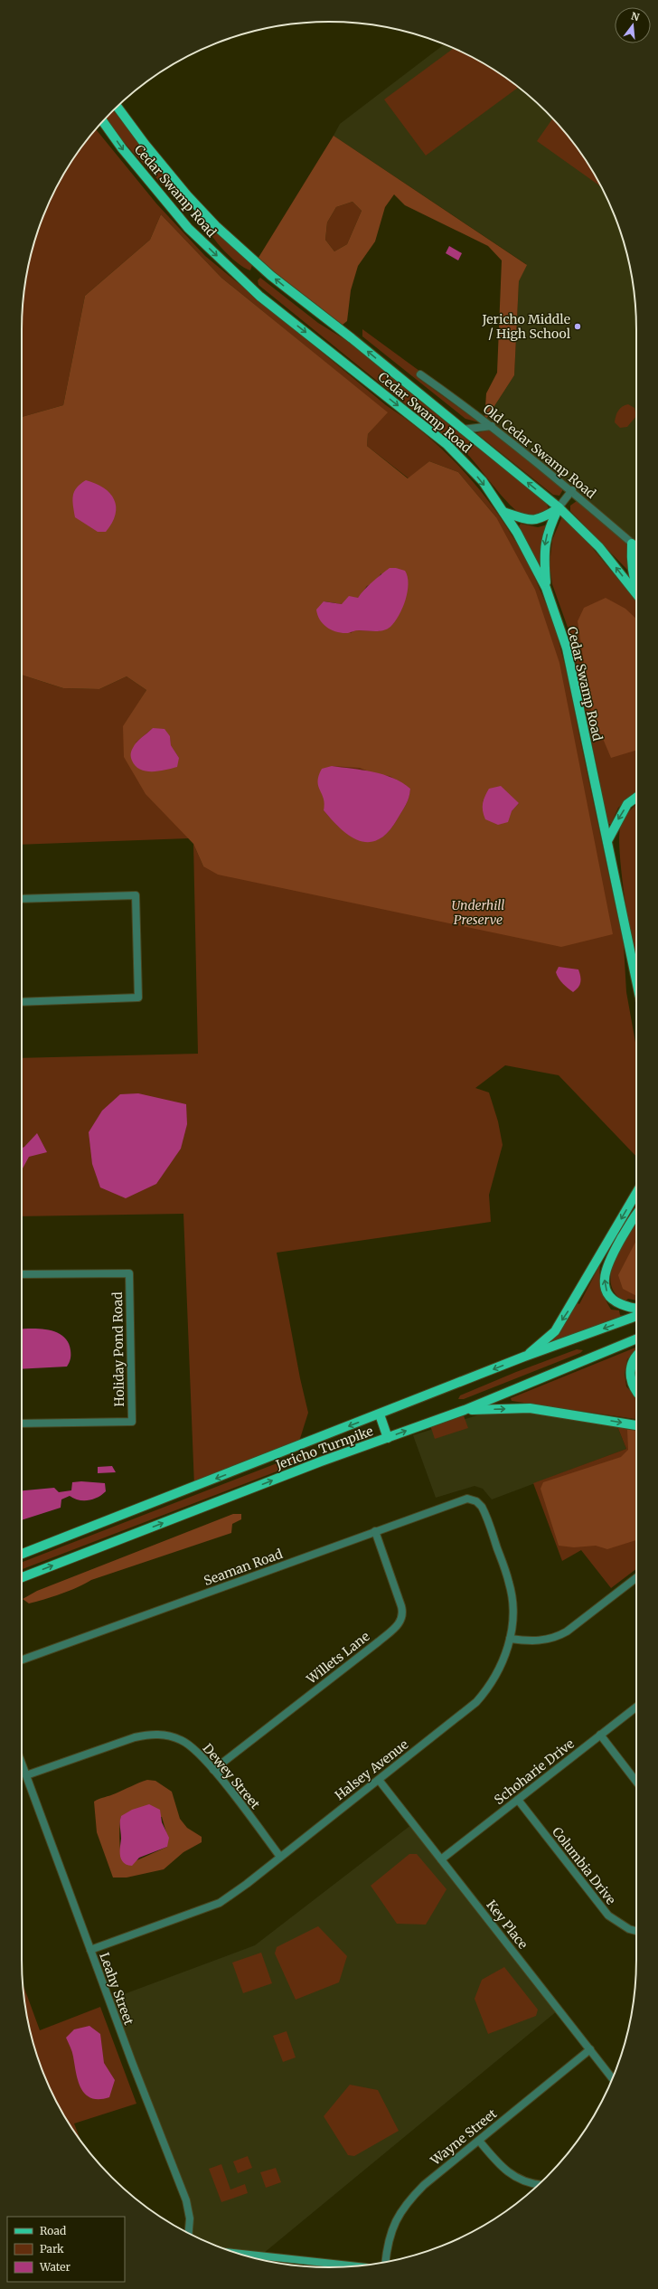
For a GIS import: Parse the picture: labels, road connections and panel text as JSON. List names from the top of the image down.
{
  "streets": {
    "main road": ["Cedar Swamp Road", "Jericho Turnpike"],
    "street": [
      "Old Cedar Swamp Road",
      "Holiday Pond Road",
      "Seaman Road",
      "Willets Lane",
      "Halsey Avenue",
      "Schoharie Drive",
      "Dewey Street",
      "Columbia Drive",
      "Key Place",
      "Leahy Street",
      "Wayne Street"
    ]
  },
  "crossings": [
    ["Seaman Road", "Willets Lane"],
    ["Seaman Road", "Halsey Avenue"],
    ["Willets Lane", "Dewey Street"],
    ["Halsey Avenue", "Dewey Street"],
    ["Halsey Avenue", "Key Place"],
    ["Halsey Avenue", "Leahy Street"],
    ["Schoharie Drive", "Columbia Drive"],
    ["Schoharie Drive", "Key Place"],
    ["Dewey Street", "Leahy Street"],
    ["Key Place", "Wayne Street"]
  ],
  "parks": ["Underhill Preserve"],
  "places": ["Jericho Middle / High School"],
  "legend": ["Road", "Park", "Water"],
  "north": "top"
}
